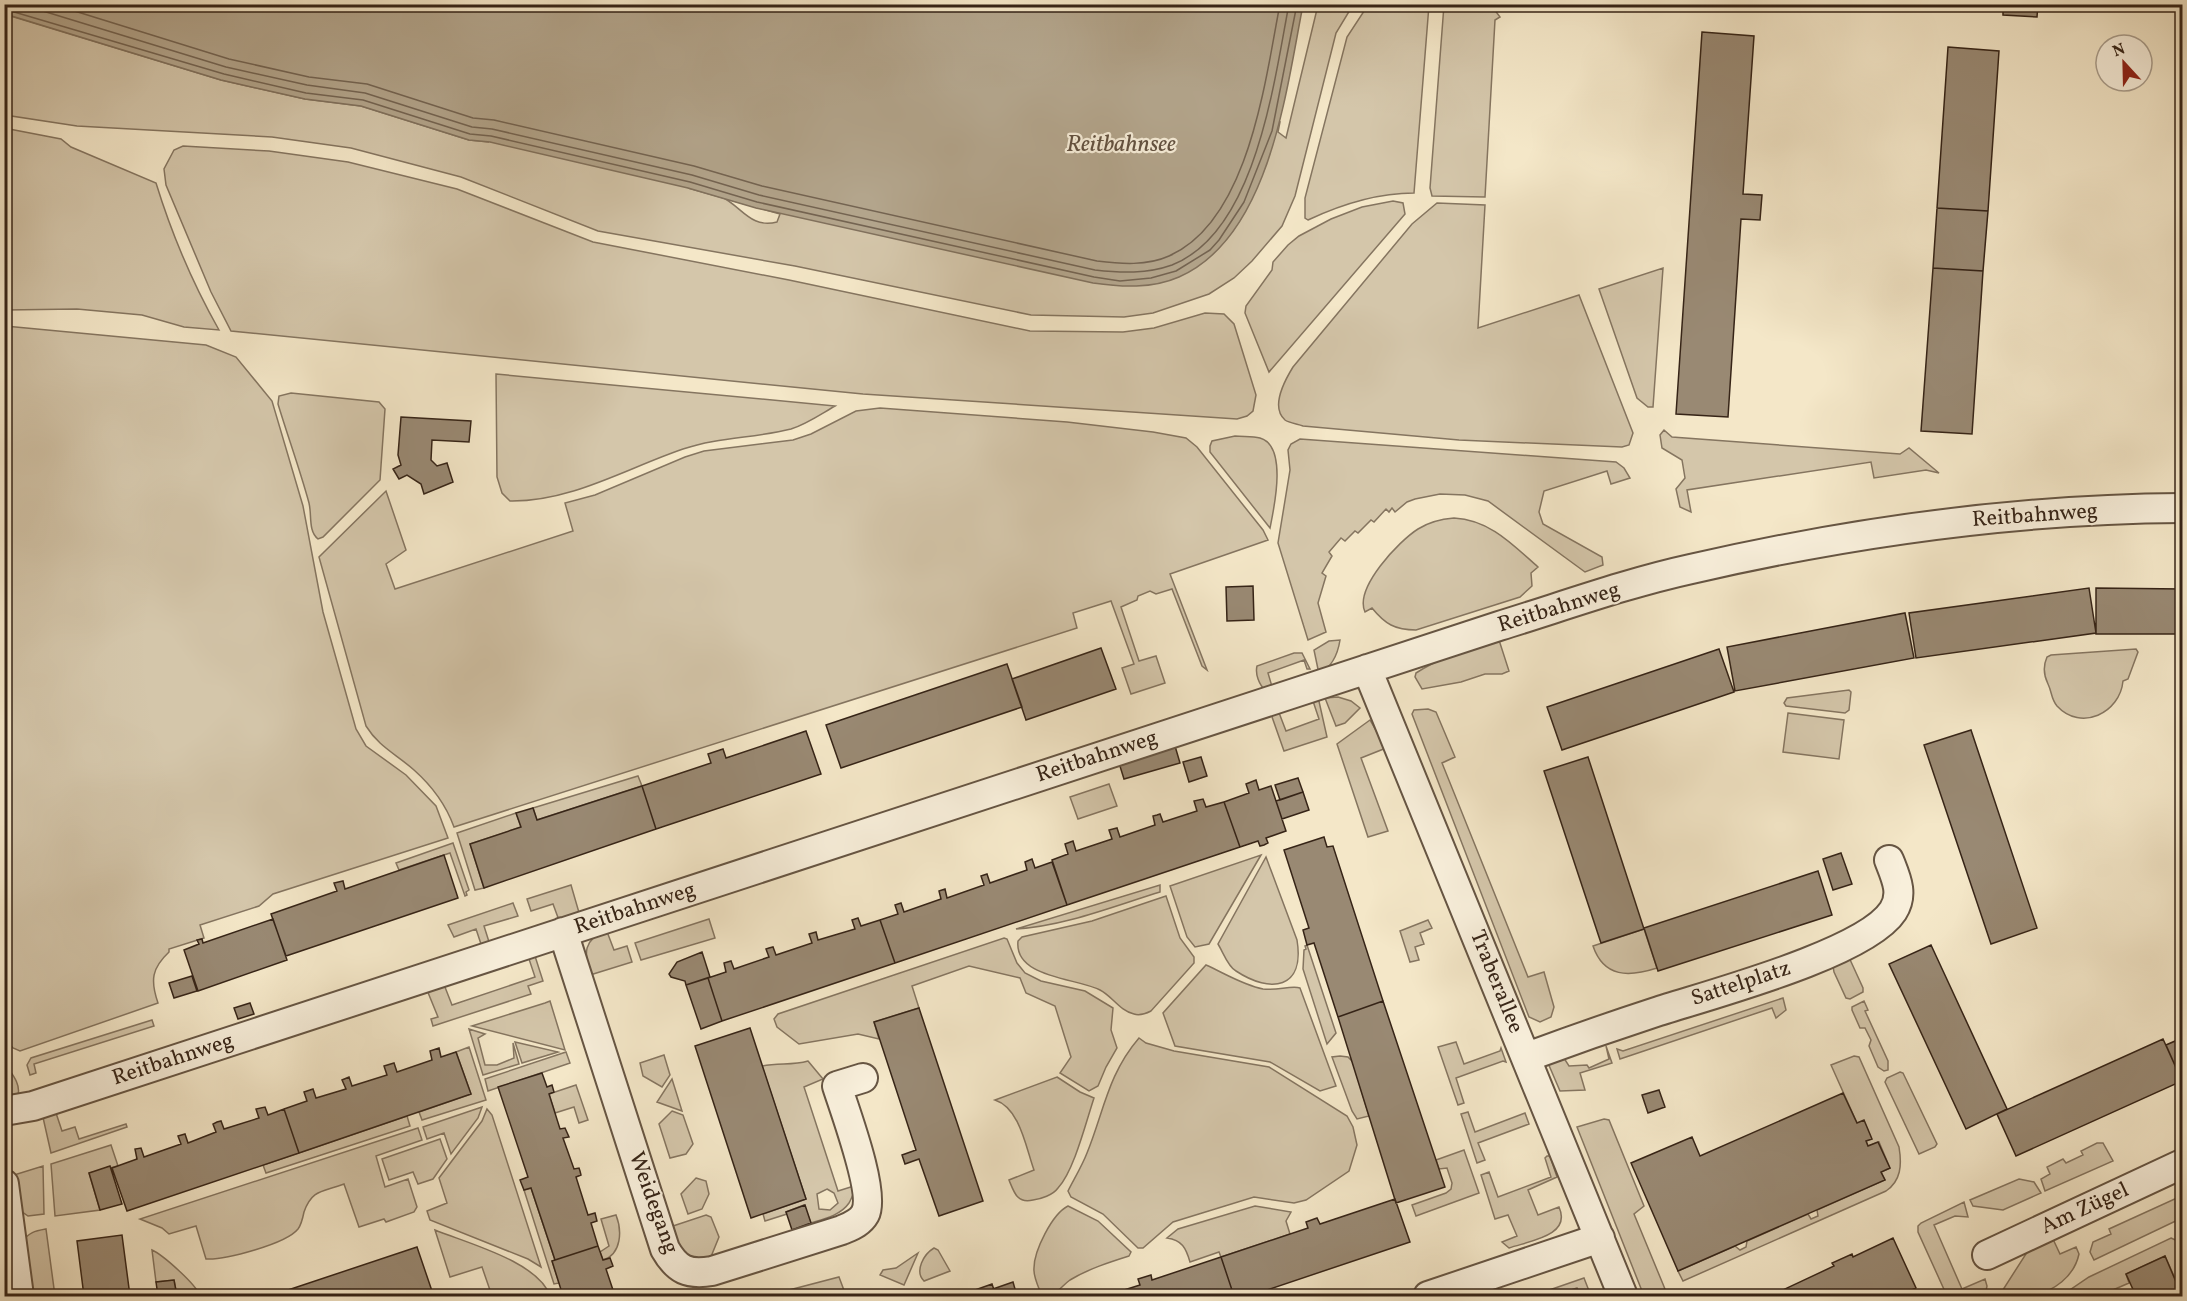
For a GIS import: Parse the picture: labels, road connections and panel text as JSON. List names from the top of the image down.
{
  "streets": {
    "street": [
      "Reitbahnweg",
      "Traberallee",
      "Sattelplatz",
      "Weidegang",
      "Am Zügel"
    ]
  },
  "crossings": [
    ["Reitbahnweg", "Traberallee"],
    ["Reitbahnweg", "Weidegang"],
    ["Traberallee", "Sattelplatz"]
  ],
  "water": ["Reitbahnsee"],
  "north": "top"
}
